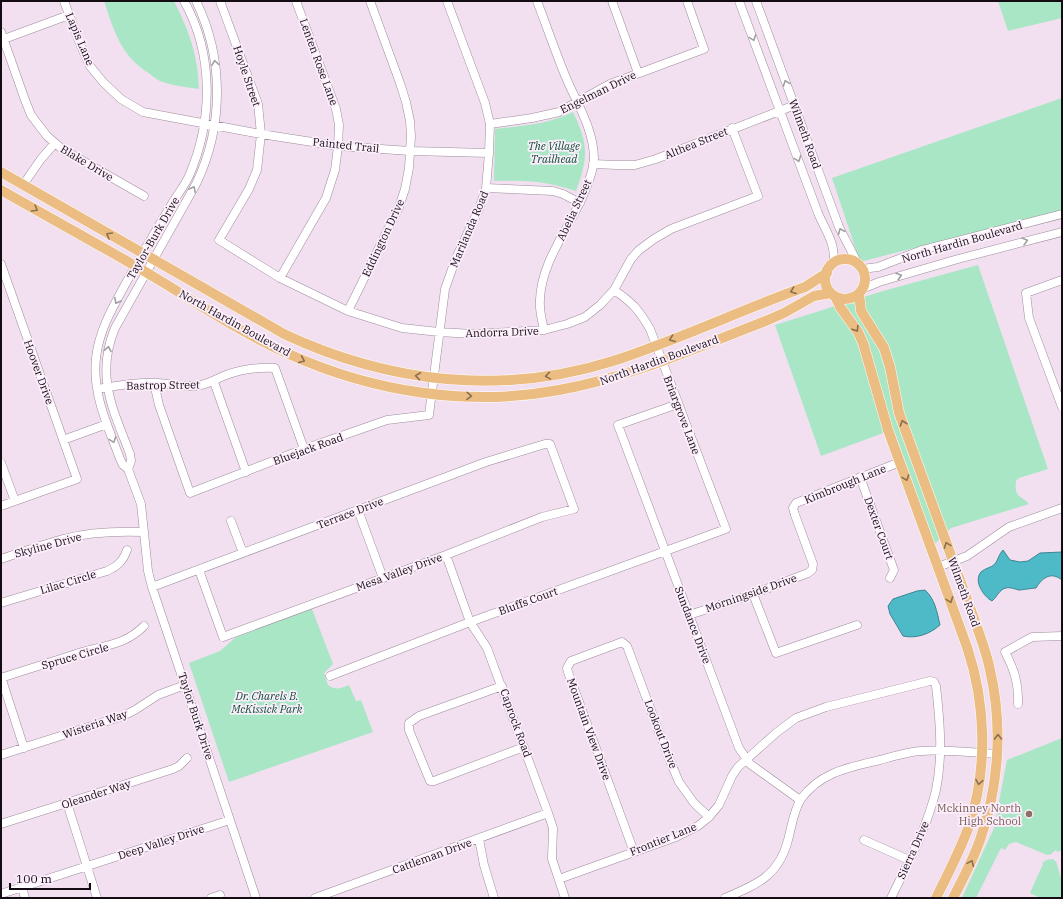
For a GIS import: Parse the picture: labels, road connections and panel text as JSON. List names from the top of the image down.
{
  "streets": {
    "main road": ["Wilmeth Road", "North Hardin Boulevard"],
    "street": [
      "Lapis Lane",
      "Lenten Rose Lane",
      "Hoyle Street",
      "Engelman Drive",
      "Althea Street",
      "Painted Trail",
      "Blake Drive",
      "Abelia Street",
      "Marilanda Road",
      "Taylor-Burk Drive",
      "Eddington Drive",
      "Andorra Drive",
      "Hoover Drive",
      "Bastrop Street",
      "Briargrove Lane",
      "Bluejack Road",
      "Kimbrough Lane",
      "Terrace Drive",
      "Dexter Court",
      "Skyline Drive",
      "Mesa Valley Drive",
      "Lilac Circle",
      "Morningside Drive",
      "Bluffs Court",
      "Sundance Drive",
      "Spruce Circle",
      "Taylor Burk Drive",
      "Caprock Road",
      "Wisteria Way",
      "Mountain View Drive",
      "Lookout Drive",
      "Oleander Way",
      "Frontier Lane",
      "Deep Valley Drive",
      "Sierra Drive",
      "Cattleman Drive"
    ]
  },
  "crossings": [
    ["Lapis Lane", "Painted Trail"],
    ["Lapis Lane", "Taylor-Burk Drive"],
    ["Lenten Rose Lane", "Painted Trail"],
    ["Lenten Rose Lane", "Andorra Drive"],
    ["Hoyle Street", "Painted Trail"],
    ["Hoyle Street", "Andorra Drive"],
    ["Engelman Drive", "Abelia Street"],
    ["Engelman Drive", "Marilanda Road"],
    ["Wilmeth Road", "Althea Street"],
    ["Wilmeth Road", "North Hardin Boulevard"],
    ["Wilmeth Road", "Kimbrough Lane"],
    ["Althea Street", "Abelia Street"],
    ["Althea Street", "Andorra Drive"],
    ["Painted Trail", "Marilanda Road"],
    ["Painted Trail", "Taylor-Burk Drive"],
    ["Painted Trail", "Eddington Drive"],
    ["Abelia Street", "Andorra Drive"],
    ["Marilanda Road", "North Hardin Boulevard"],
    ["Marilanda Road", "Andorra Drive"],
    ["Marilanda Road", "Bluejack Road"],
    ["Taylor-Burk Drive", "North Hardin Boulevard"],
    ["Taylor-Burk Drive", "Bastrop Street"],
    ["Taylor-Burk Drive", "Skyline Drive"],
    ["Taylor-Burk Drive", "Taylor Burk Drive"],
    ["Eddington Drive", "Andorra Drive"],
    ["North Hardin Boulevard", "Briargrove Lane"],
    ["Andorra Drive", "Briargrove Lane"],
    ["Bastrop Street", "Bluejack Road"],
    ["Briargrove Lane", "Bluffs Court"],
    ["Briargrove Lane", "Sundance Drive"],
    ["Kimbrough Lane", "Dexter Court"],
    ["Kimbrough Lane", "Morningside Drive"],
    ["Terrace Drive", "Mesa Valley Drive"],
    ["Terrace Drive", "Taylor Burk Drive"],
    ["Skyline Drive", "Taylor Burk Drive"],
    ["Mesa Valley Drive", "Caprock Road"],
    ["Morningside Drive", "Sundance Drive"],
    ["Bluffs Court", "Sundance Drive"],
    ["Bluffs Court", "Caprock Road"],
    ["Sundance Drive", "Frontier Lane"],
    ["Taylor Burk Drive", "Wisteria Way"],
    ["Taylor Burk Drive", "Deep Valley Drive"],
    ["Caprock Road", "Frontier Lane"],
    ["Caprock Road", "Cattleman Drive"],
    ["Mountain View Drive", "Lookout Drive"],
    ["Mountain View Drive", "Frontier Lane"],
    ["Lookout Drive", "Frontier Lane"],
    ["Frontier Lane", "Sierra Drive"]
  ],
  "parks": ["The Village Trailhead", "Dr. Charels B. McKissick Park"],
  "places": ["Mckinney North High School"],
  "scale_bar": "100 m"
}
